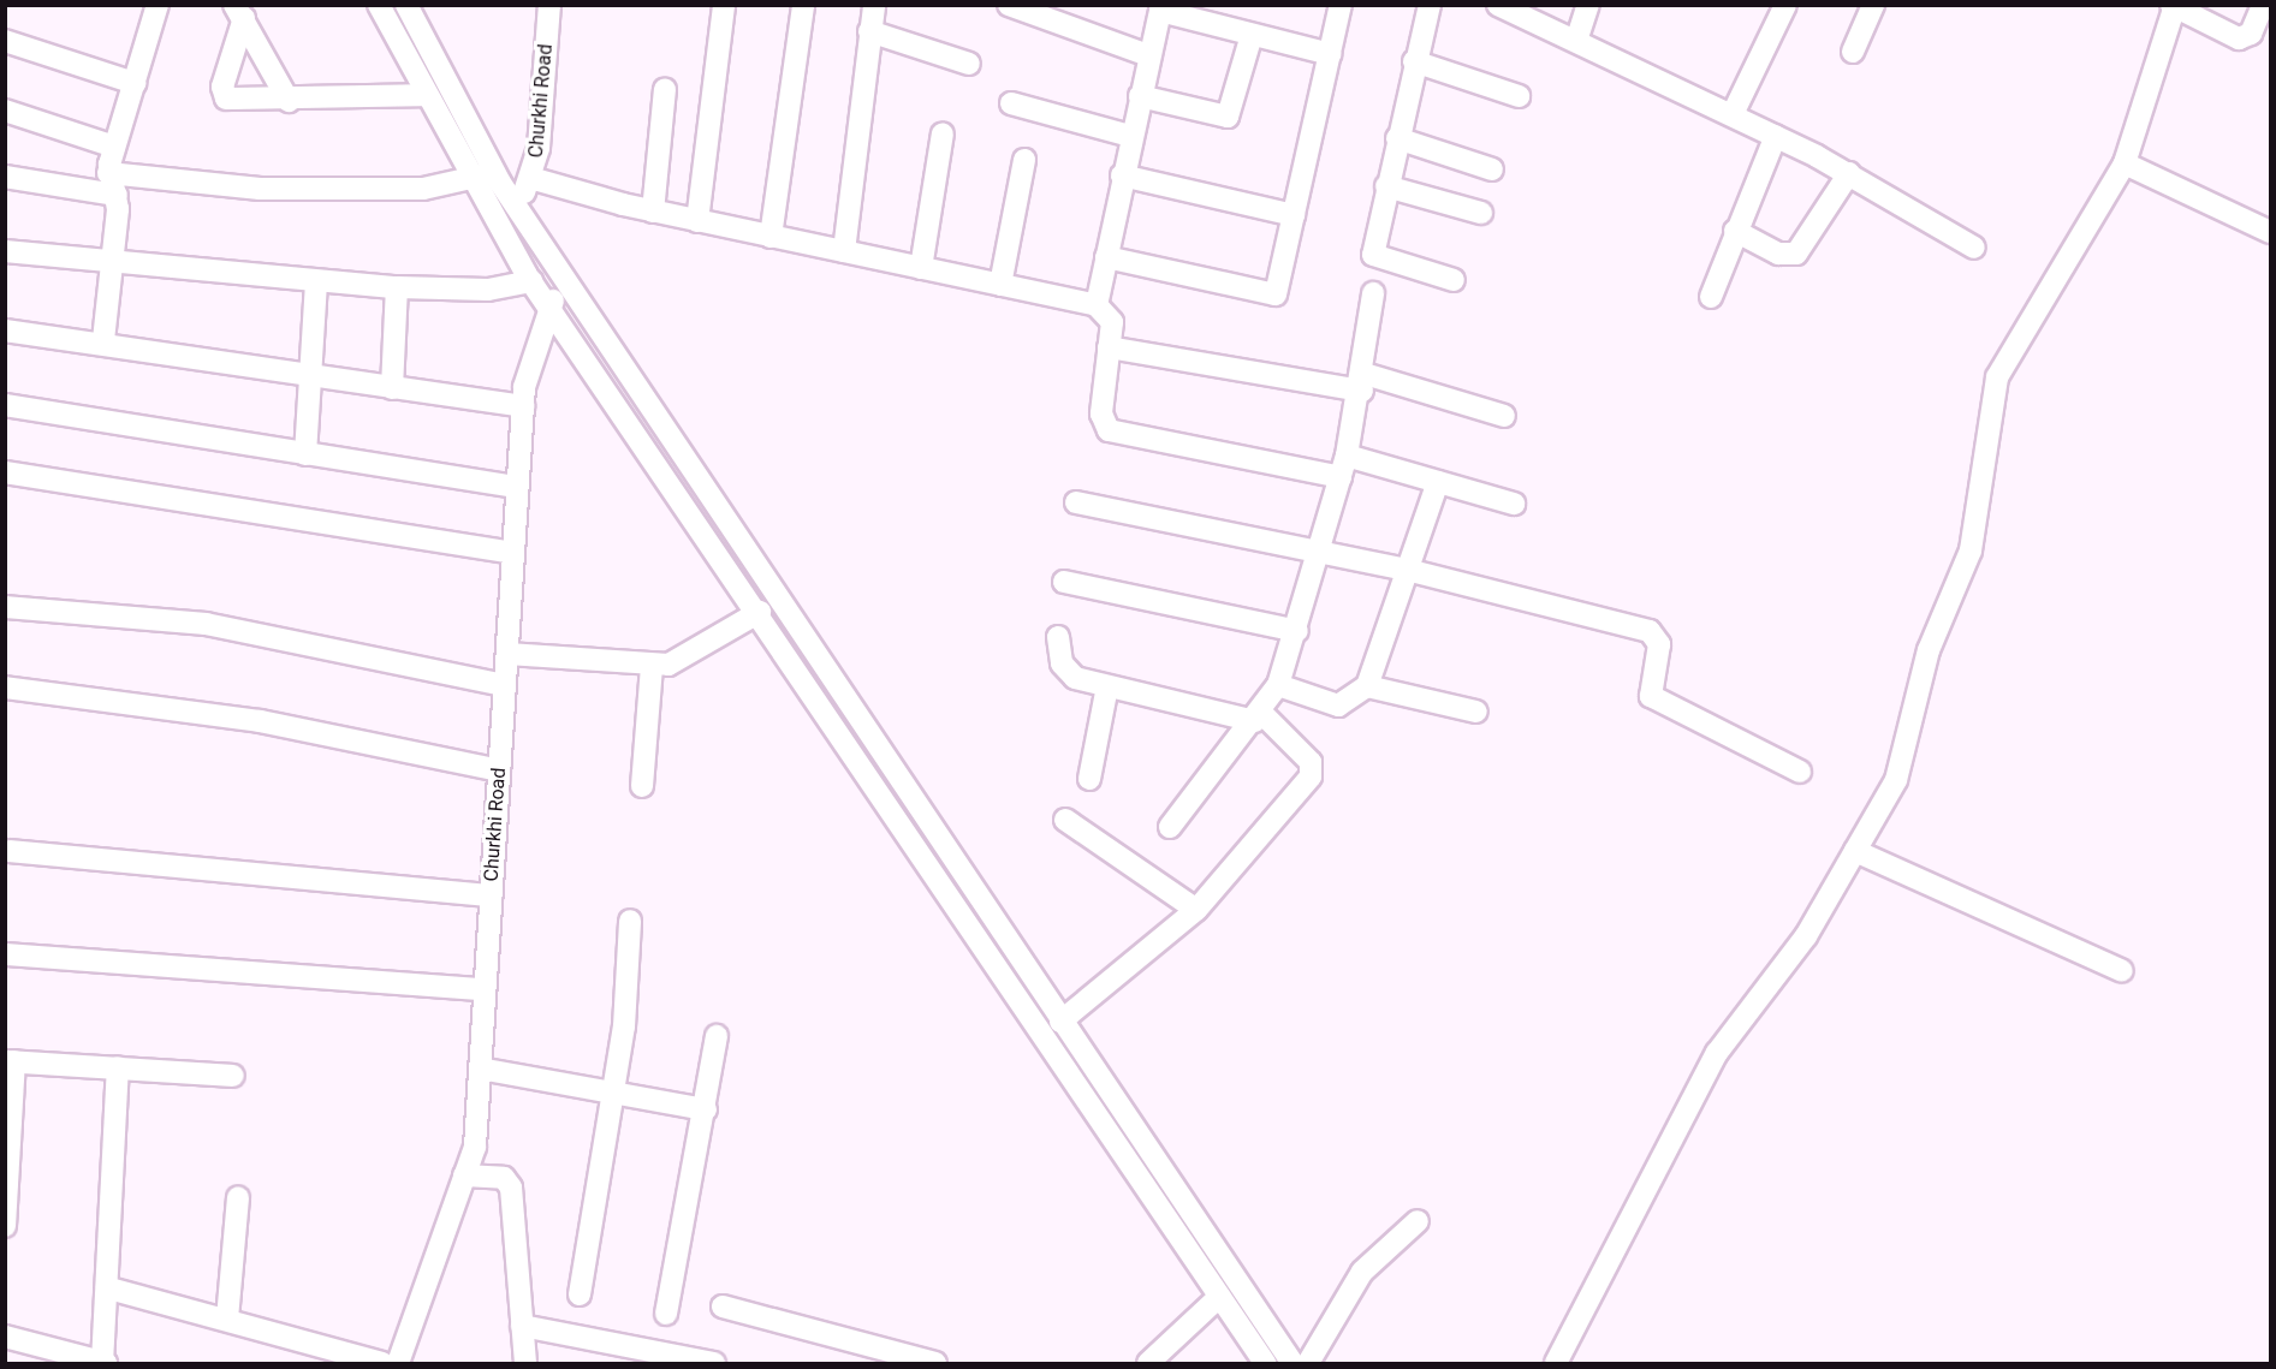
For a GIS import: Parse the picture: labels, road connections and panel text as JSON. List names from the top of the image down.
{
  "streets": {
    "street": ["Churkhi Road"]
  }
}
